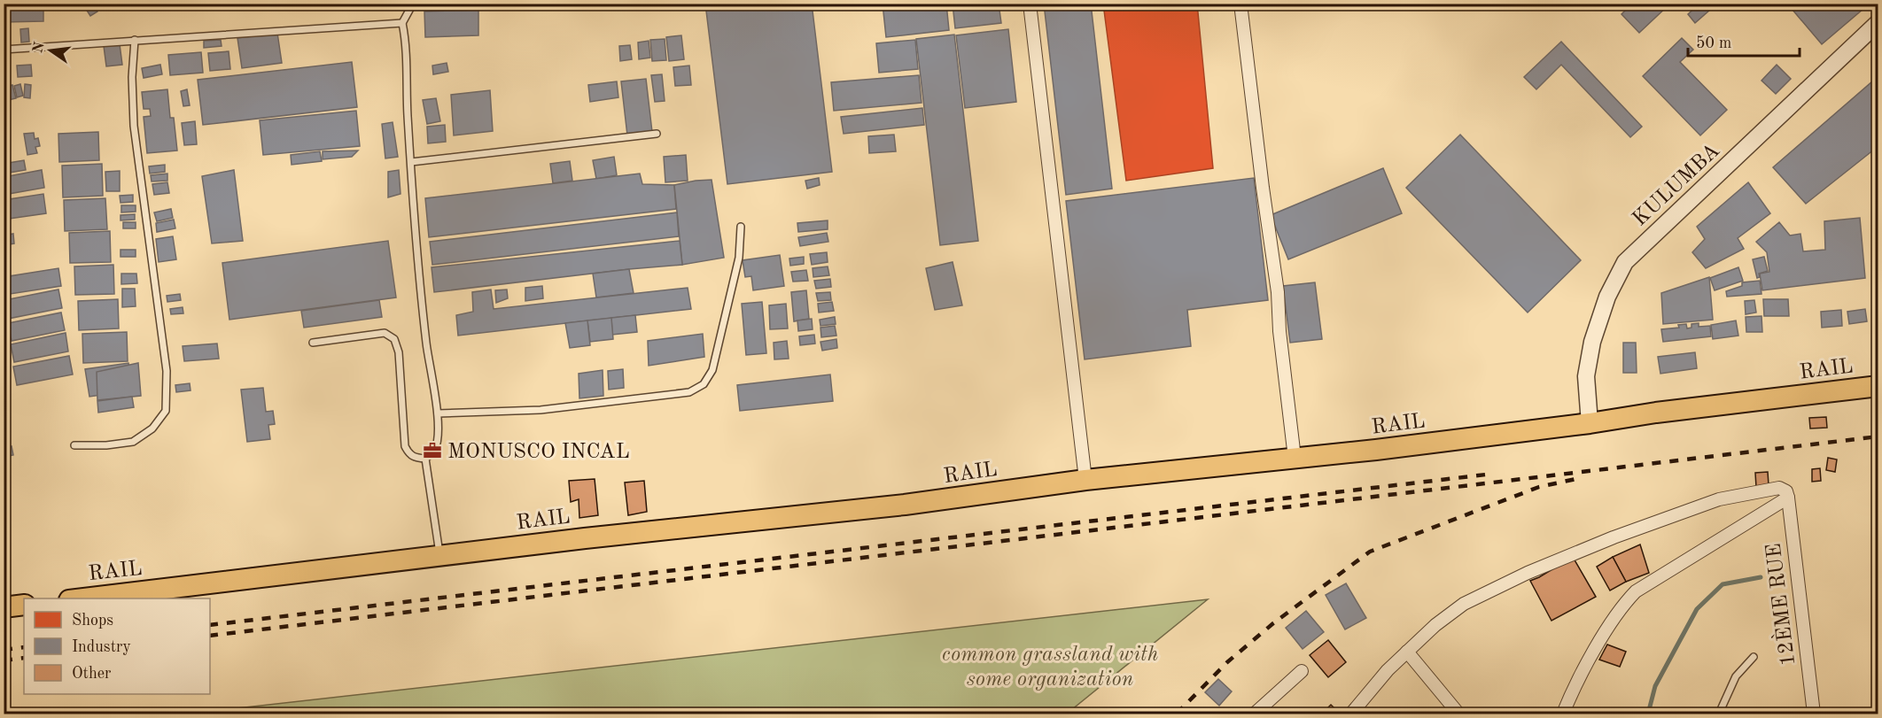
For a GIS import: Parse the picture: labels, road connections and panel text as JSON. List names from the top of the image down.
{
  "streets": {
    "main road": ["RAIL"],
    "street": ["KULUMBA", "12ÈME RUE"]
  },
  "crossings": [
    ["KULUMBA", "RAIL"]
  ],
  "parks": ["common grassland with some organization"],
  "places": {
    "office": ["MONUSCO INCAL"]
  },
  "legend": ["Shops", "Industry", "Other"],
  "scale_bar": "50 m",
  "north": "left"
}
